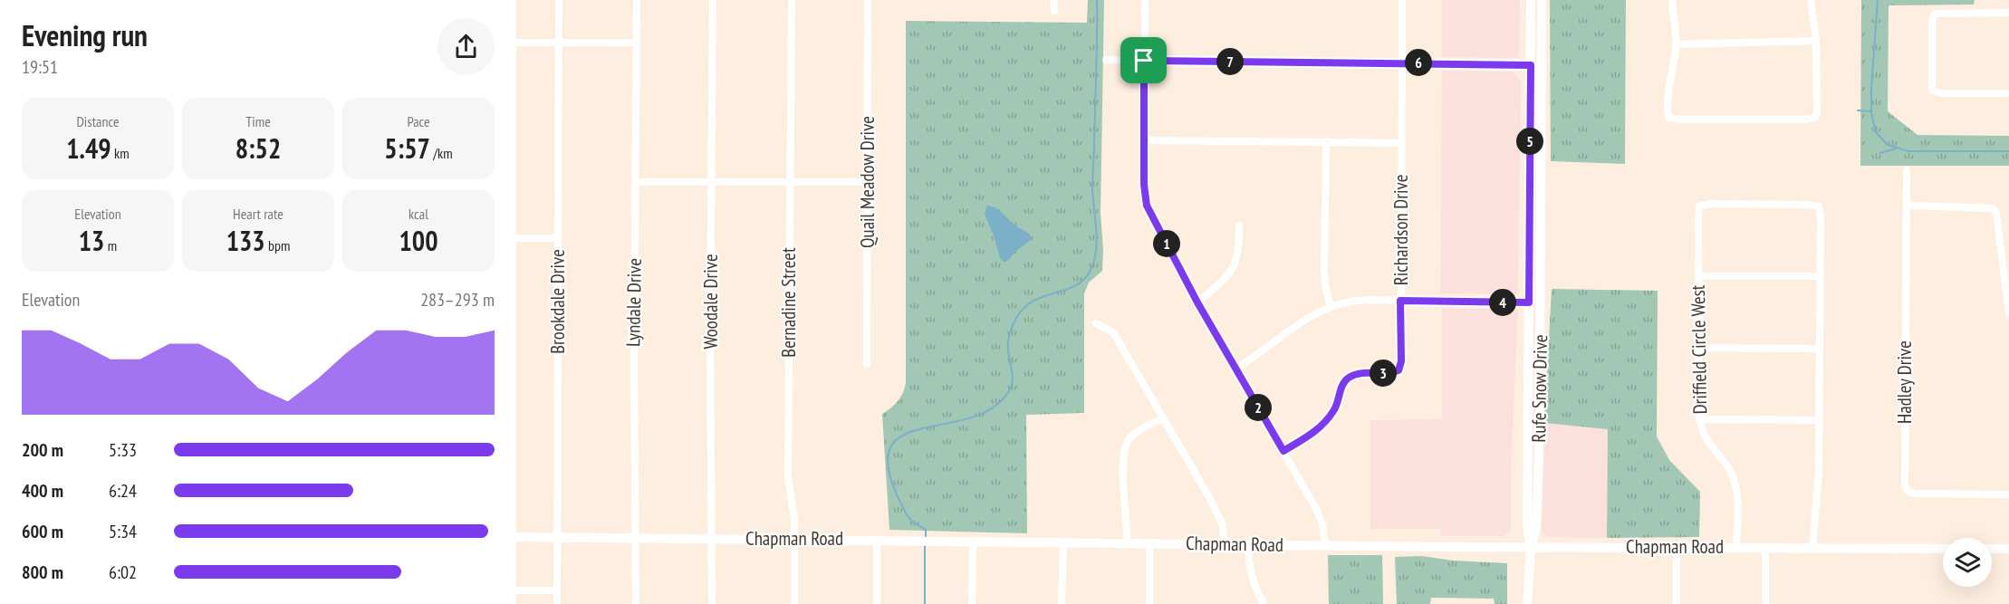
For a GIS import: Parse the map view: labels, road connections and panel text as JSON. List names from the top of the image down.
{
  "streets": {
    "street": [
      "Quail Meadow Drive",
      "Richardson Drive",
      "Brookdale Drive",
      "Woodale Drive",
      "Lyndale Drive",
      "Bernadine Street",
      "Driffield Circle West",
      "Hadley Drive",
      "Rufe Snow Drive",
      "Chapman Road"
    ]
  },
  "crossings": [
    ["Brookdale Drive", "Chapman Road"],
    ["Woodale Drive", "Chapman Road"],
    ["Lyndale Drive", "Chapman Road"],
    ["Bernadine Street", "Chapman Road"],
    ["Driffield Circle West", "Chapman Road"],
    ["Rufe Snow Drive", "Chapman Road"]
  ],
  "page": {
    "heading": ["Evening run", "19:51"],
    "pins": [
      "7",
      "6",
      "5",
      "1",
      "4",
      "3",
      "2"
    ],
    "stats": [
      ["Distance", "1.49 km"],
      ["Time", "8:52"],
      ["Pace", "5:57 /km"],
      ["Elevation", "13 m"],
      ["Heart rate", "133 bpm"],
      ["kcal", "100"]
    ],
    "chart": ["Elevation", "283–293 m"],
    "list": [
      {
        "name": "200 m",
        "note": "5:33"
      },
      {
        "name": "400 m",
        "note": "6:24"
      },
      {
        "name": "600 m",
        "note": "5:34"
      },
      {
        "name": "800 m",
        "note": "6:02"
      }
    ]
  }
}
